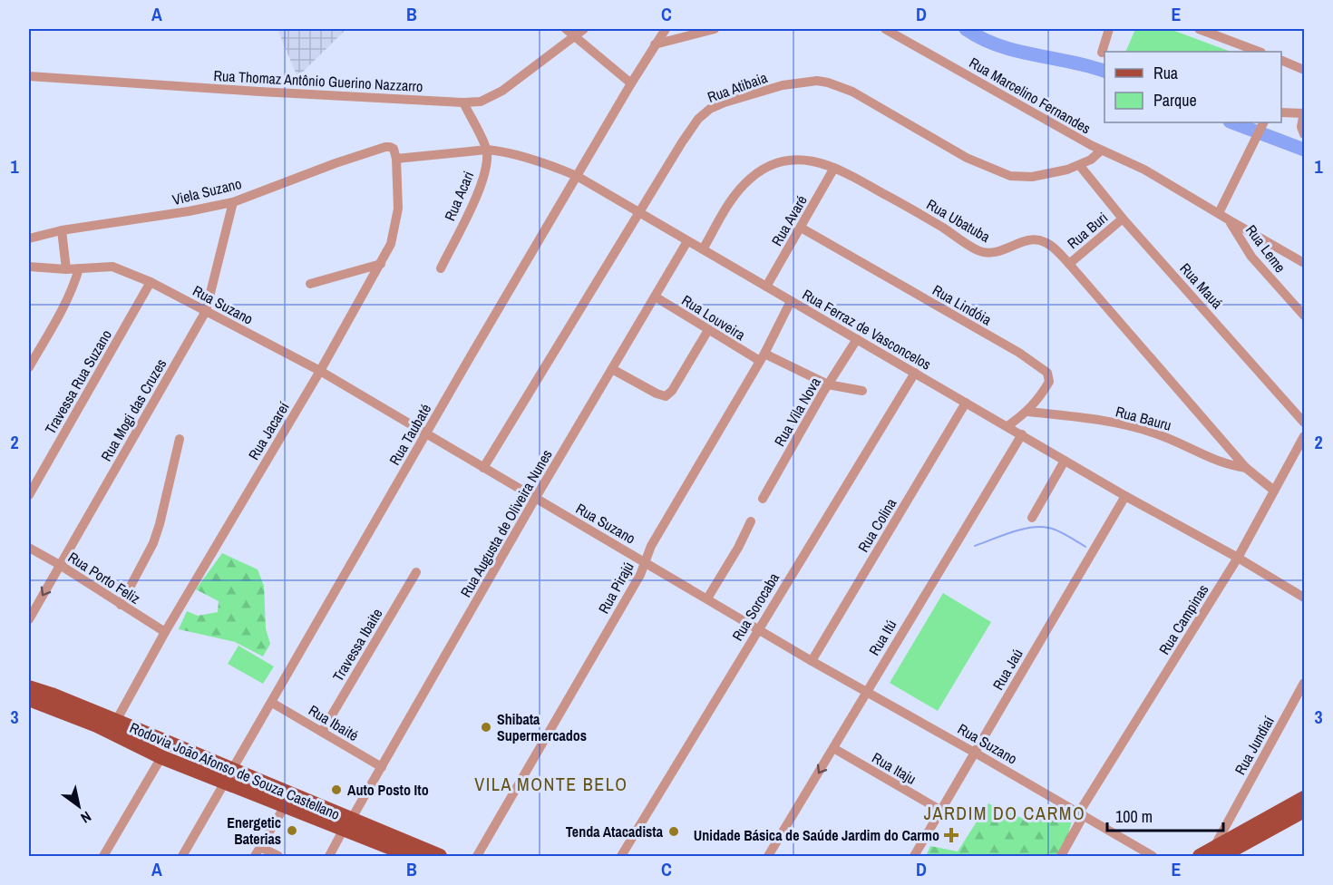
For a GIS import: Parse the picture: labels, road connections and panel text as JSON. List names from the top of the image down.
{
  "streets": {
    "main road": ["Rodovia João Afonso de Souza Castellano"],
    "street": [
      "Rua Thomaz Antônio Guerino Nazzarro",
      "Rua Atibaia",
      "Rua Marcelino Fernandes",
      "Viela Suzano",
      "Rua Acari",
      "Rua Avaré",
      "Rua Ubatuba",
      "Rua Buri",
      "Rua Leme",
      "Rua Mauá",
      "Rua Suzano",
      "Rua Lindóia",
      "Rua Louveira",
      "Rua Ferraz de Vasconcelos",
      "Travessa Rua Suzano",
      "Rua Mogi das Cruzes",
      "Rua Vila Nova",
      "Rua Bauru",
      "Rua Jacareí",
      "Rua Taubaté",
      "Rua Augusta de Oliveira Nunes",
      "Rua Colina",
      "Rua Porto Feliz",
      "Rua Pirajú",
      "Rua Sorocaba",
      "Rua Campinas",
      "Rua Itú",
      "Travessa Ibaite",
      "Rua Jaú",
      "Rua Ibaité",
      "Rua Jundiaí",
      "Rua Itaju"
    ]
  },
  "crossings": [
    ["Rua Atibaia", "Rua Marcelino Fernandes"],
    ["Rua Atibaia", "Rua Mauá"],
    ["Rua Atibaia", "Rua Suzano"],
    ["Rua Atibaia", "Rua Ferraz de Vasconcelos"],
    ["Rua Marcelino Fernandes", "Rua Leme"],
    ["Viela Suzano", "Rua Ferraz de Vasconcelos"],
    ["Viela Suzano", "Rua Mogi das Cruzes"],
    ["Viela Suzano", "Rua Jacareí"],
    ["Rua Acari", "Rua Ferraz de Vasconcelos"],
    ["Rua Avaré", "Rua Ubatuba"],
    ["Rua Avaré", "Rua Lindóia"],
    ["Rua Avaré", "Rua Ferraz de Vasconcelos"],
    ["Rua Ubatuba", "Rua Buri"],
    ["Rua Ubatuba", "Rua Ferraz de Vasconcelos"],
    ["Rua Ubatuba", "Rua Bauru"],
    ["Rua Ubatuba", "Rua Campinas"],
    ["Rua Buri", "Rua Mauá"],
    ["Rua Suzano", "Travessa Rua Suzano"],
    ["Rua Suzano", "Rua Mogi das Cruzes"],
    ["Rua Suzano", "Rua Jacareí"],
    ["Rua Suzano", "Rua Taubaté"],
    ["Rua Suzano", "Rua Augusta de Oliveira Nunes"],
    ["Rua Suzano", "Rua Colina"],
    ["Rua Suzano", "Rua Pirajú"],
    ["Rua Suzano", "Rua Sorocaba"],
    ["Rua Suzano", "Rua Campinas"],
    ["Rua Suzano", "Rua Itú"],
    ["Rua Suzano", "Rua Jaú"],
    ["Rua Lindóia", "Rua Ferraz de Vasconcelos"],
    ["Rua Lindóia", "Rua Bauru"],
    ["Rua Louveira", "Rua Vila Nova"],
    ["Rua Louveira", "Rua Augusta de Oliveira Nunes"],
    ["Rua Louveira", "Rua Pirajú"],
    ["Rua Ferraz de Vasconcelos", "Rua Vila Nova"],
    ["Rua Ferraz de Vasconcelos", "Rua Jacareí"],
    ["Rua Ferraz de Vasconcelos", "Rua Taubaté"],
    ["Rua Ferraz de Vasconcelos", "Rua Augusta de Oliveira Nunes"],
    ["Rua Ferraz de Vasconcelos", "Rua Colina"],
    ["Rua Ferraz de Vasconcelos", "Rua Pirajú"],
    ["Rua Ferraz de Vasconcelos", "Rua Sorocaba"],
    ["Rua Ferraz de Vasconcelos", "Rua Campinas"],
    ["Rua Ferraz de Vasconcelos", "Rua Itú"],
    ["Rua Ferraz de Vasconcelos", "Rua Jaú"],
    ["Rua Mogi das Cruzes", "Rua Porto Feliz"],
    ["Rua Jacareí", "Rua Porto Feliz"],
    ["Rua Jacareí", "Rodovia João Afonso de Souza Castellano"],
    ["Rua Taubaté", "Rua Ibaité"],
    ["Rua Taubaté", "Rodovia João Afonso de Souza Castellano"],
    ["Rua Augusta de Oliveira Nunes", "Rua Ibaité"],
    ["Rua Augusta de Oliveira Nunes", "Rodovia João Afonso de Souza Castellano"],
    ["Rua Itú", "Rua Itaju"],
    ["Travessa Ibaite", "Rua Ibaité"],
    ["Rua Jaú", "Rua Itaju"]
  ],
  "districts": ["VILA MONTE BELO", "JARDIM DO CARMO"],
  "places": {
    "other": [
      "Shibata Supermercados",
      "Auto Posto Ito",
      "Energetic Baterias",
      "Tenda Atacadista"
    ],
    "health": ["Unidade Básica de Saúde Jardim do Carmo"]
  },
  "legend": ["Rua", "Parque"],
  "scale_bar": "100 m",
  "north": "bottom right",
  "grid": {
    "columns": [
      "A",
      "B",
      "C",
      "D",
      "E"
    ],
    "rows": ["1", "2", "3"]
  }
}
